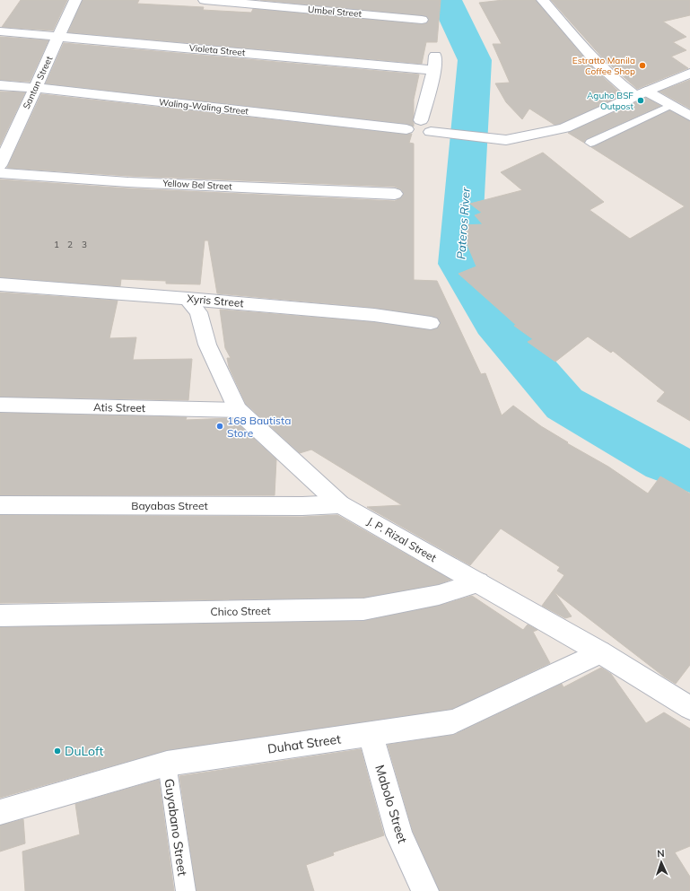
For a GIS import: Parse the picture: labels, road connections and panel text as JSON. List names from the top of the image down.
{
  "streets": {
    "street": [
      "Umbel Street",
      "Violeta Street",
      "Santan Street",
      "Waling-Waling Street",
      "Yellow Bel Street",
      "Xyris Street",
      "Atis Street",
      "Bayabas Street",
      "J. P. Rizal Street",
      "Chico Street",
      "Duhat Street",
      "Mabolo Street"
    ],
    "lane": ["Guyabano Street"]
  },
  "crossings": [
    ["Violeta Street", "Santan Street"],
    ["Santan Street", "Waling-Waling Street"],
    ["Xyris Street", "J. P. Rizal Street"],
    ["Atis Street", "J. P. Rizal Street"],
    ["Bayabas Street", "J. P. Rizal Street"],
    ["J. P. Rizal Street", "Chico Street"],
    ["J. P. Rizal Street", "Duhat Street"],
    ["Duhat Street", "Mabolo Street"],
    ["Duhat Street", "Guyabano Street"]
  ],
  "water": ["Pateros River"],
  "places": [
    "Estratto Manila Coffee Shop",
    "Aguho BSF Outpost",
    "168 Bautista Store",
    "DuLoft"
  ],
  "house_numbers": ["1", "2", "3"],
  "north": "top"
}
